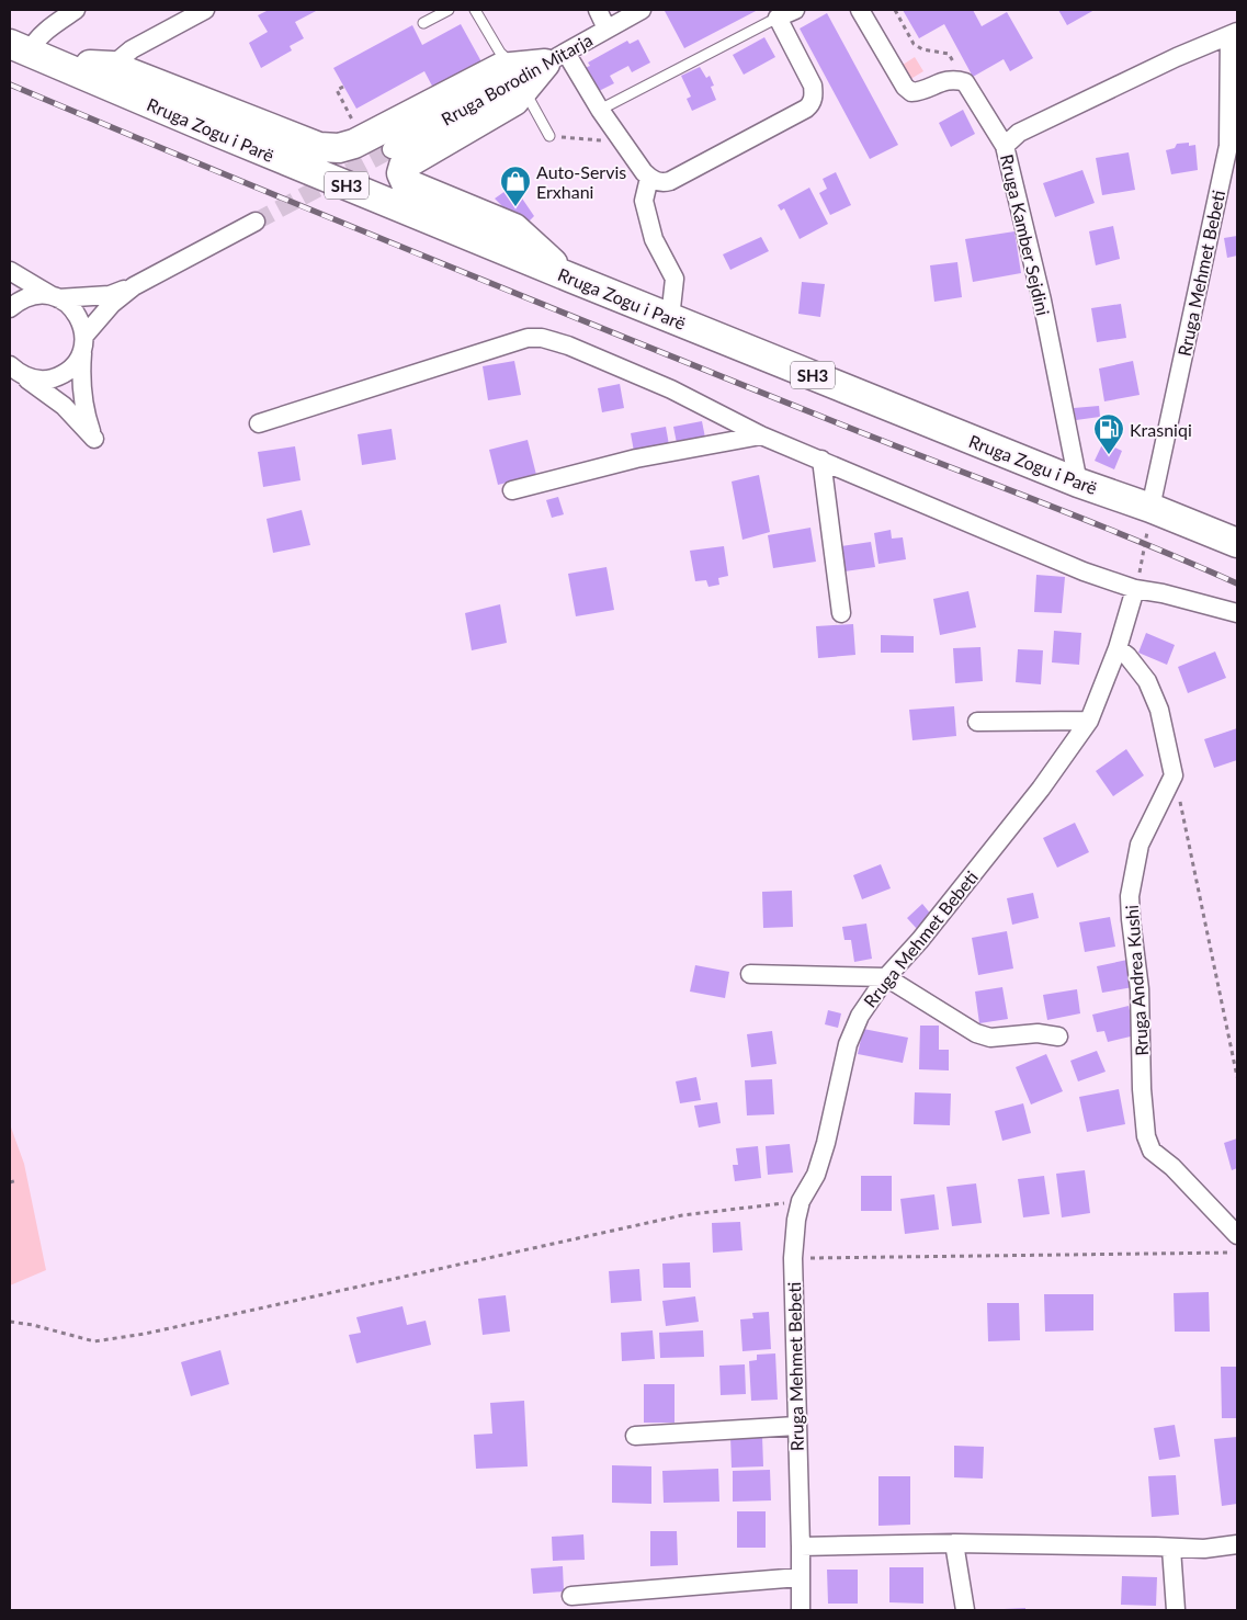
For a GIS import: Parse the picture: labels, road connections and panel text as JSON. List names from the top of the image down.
{
  "streets": {
    "main road": ["Rruga Zogu i Parë", "SH3"],
    "street": [
      "Rruga Borodin Mitarja",
      "Rruga Kamber Sejdini",
      "Rruga Mehmet Bebeti",
      "Rruga Andrea Kushi"
    ]
  },
  "crossings": [
    ["Rruga Zogu i Parë", "Rruga Kamber Sejdini"],
    ["Rruga Zogu i Parë", "Rruga Mehmet Bebeti"],
    ["Rruga Kamber Sejdini", "Rruga Mehmet Bebeti"]
  ],
  "places": {
    "shop": ["Auto-Servis Erxhani"],
    "fuel station": ["Krasniqi"]
  }
}
